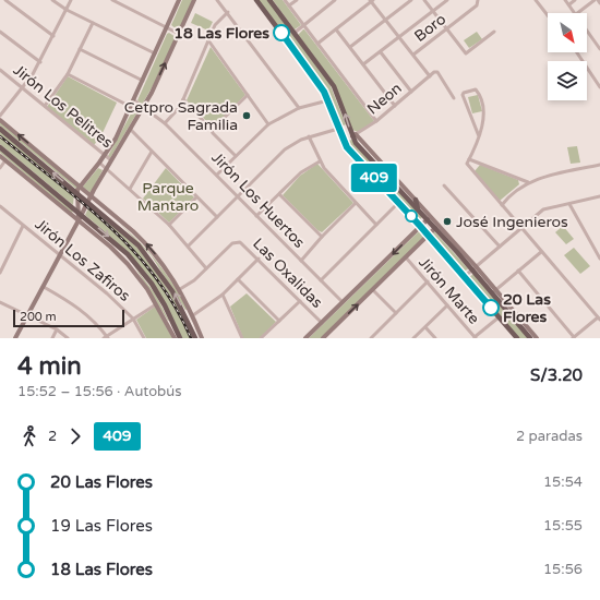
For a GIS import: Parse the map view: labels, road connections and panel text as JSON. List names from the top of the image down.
{
  "streets": {
    "street": [
      "Boro",
      "Neon",
      "Jirón Los Pelitres",
      "Jirón Los Huertos",
      "Jirón Los Zafiros",
      "Las Oxalidas",
      "Jirón Marte"
    ]
  },
  "crossings": [
    ["Jirón Los Pelitres", "Las Oxalidas"]
  ],
  "parks": ["Parque Mantaro"],
  "places": [
    "18 Las Flores",
    "Cetpro Sagrada Familia",
    "José Ingenieros",
    "20 Las Flores"
  ],
  "lines": ["bus line 409"],
  "scale_bar": "200 m",
  "north": "bottom right",
  "page": {
    "on_map": "409",
    "scale": "200 m",
    "heading": ["4 min", "15:52 – 15:56 · Autobús", "S/3.20"],
    "legs": ["2", "409", "2 paradas"],
    "list": [
      {
        "name": "20 Las Flores",
        "value": "15:54"
      },
      {
        "name": "19 Las Flores",
        "value": "15:55"
      },
      {
        "name": "18 Las Flores",
        "value": "15:56"
      }
    ]
  }
}
